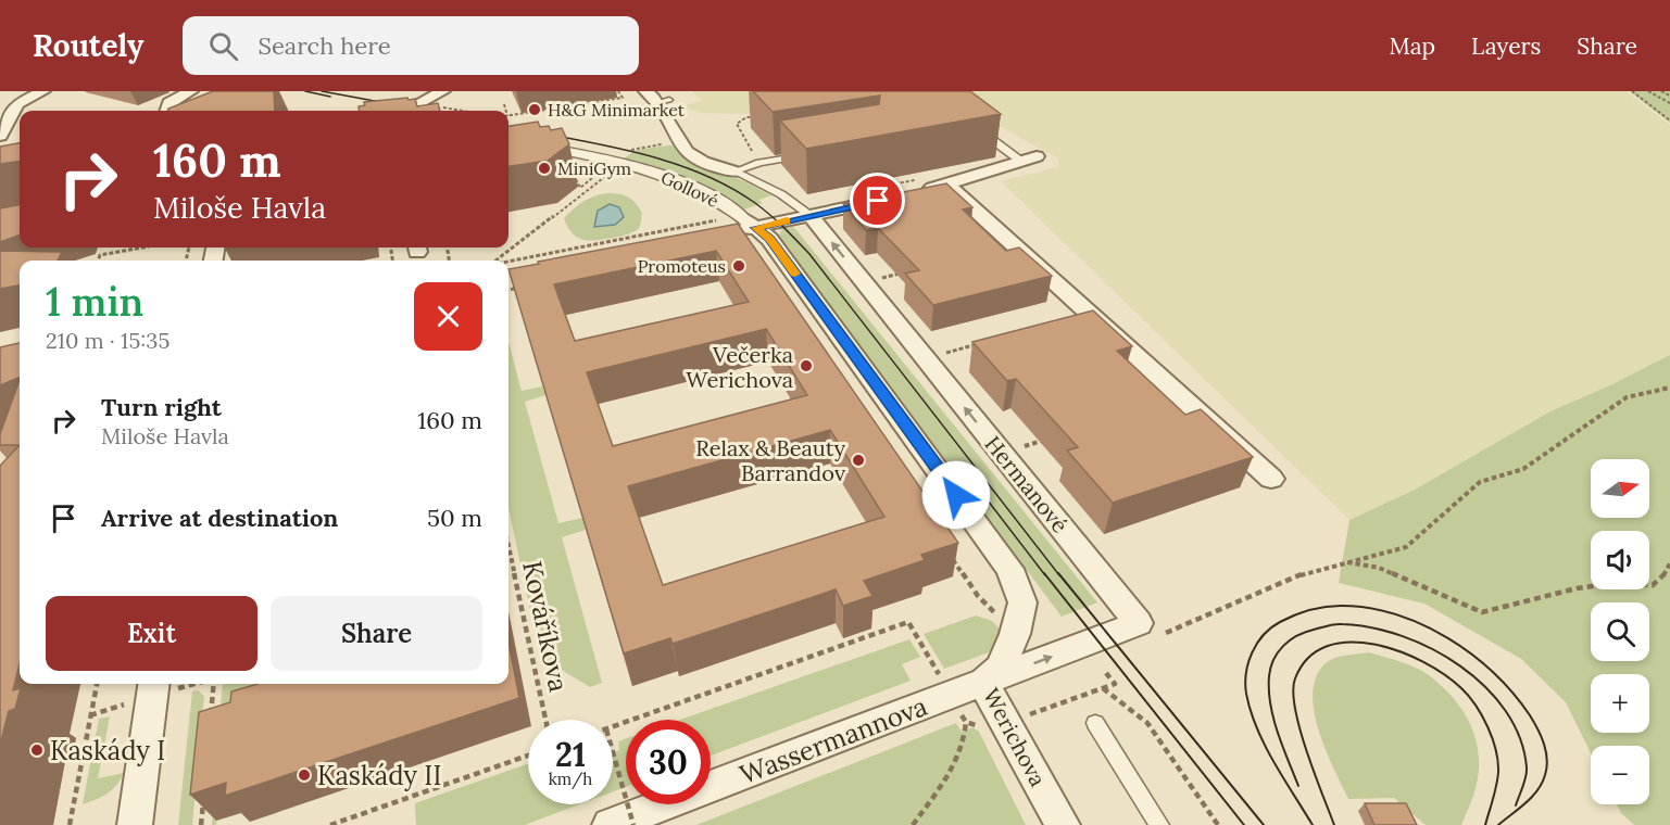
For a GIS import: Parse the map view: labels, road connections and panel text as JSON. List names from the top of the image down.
{
  "streets": {
    "street": [
      "Gollové",
      "Hermanové",
      "Werichova",
      "Wassermannova"
    ],
    "path": ["Kováříkova"]
  },
  "crossings": [
    ["Gollové", "Werichova"],
    ["Hermanové", "Werichova"],
    ["Hermanové", "Wassermannova"],
    ["Werichova", "Wassermannova"]
  ],
  "places": [
    "H&G Minimarket",
    "MiniGym",
    "Promoteus",
    "Večerka Werichova",
    "Relax & Beauty Barrandov",
    "Kaskády I",
    "Kaskády II"
  ],
  "north": "right",
  "page": {
    "header": "Routely",
    "search": "Search here",
    "nav": ["Map", "Layers", "Share"],
    "turn": ["160 m", "Miloše Havla"],
    "heading": ["1 min", "210 m · 15:35"],
    "list": [
      {
        "name": "Turn right",
        "note": "Miloše Havla",
        "value": "160 m"
      },
      {
        "name": "Arrive at destination",
        "value": "50 m"
      }
    ],
    "map_buttons": ["+", "−"],
    "buttons": ["Exit", "Share"],
    "speed": "21 km/h",
    "limit": "30"
  }
}
